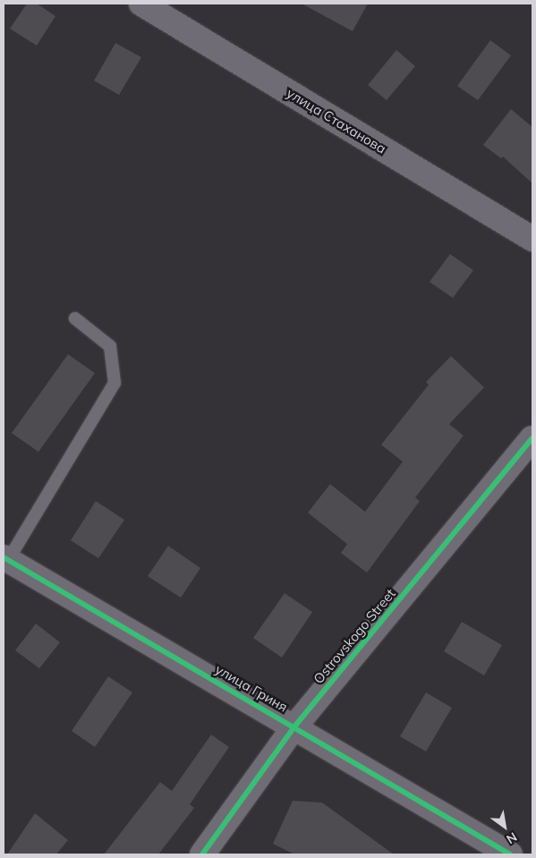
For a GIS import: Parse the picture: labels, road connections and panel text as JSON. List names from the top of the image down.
{
  "streets": {
    "street": ["улица Стаханова", "Ostrovskogo Street", "улица Гриня"]
  },
  "crossings": [
    ["Ostrovskogo Street", "улица Гриня"]
  ],
  "north": "bottom right"
}
